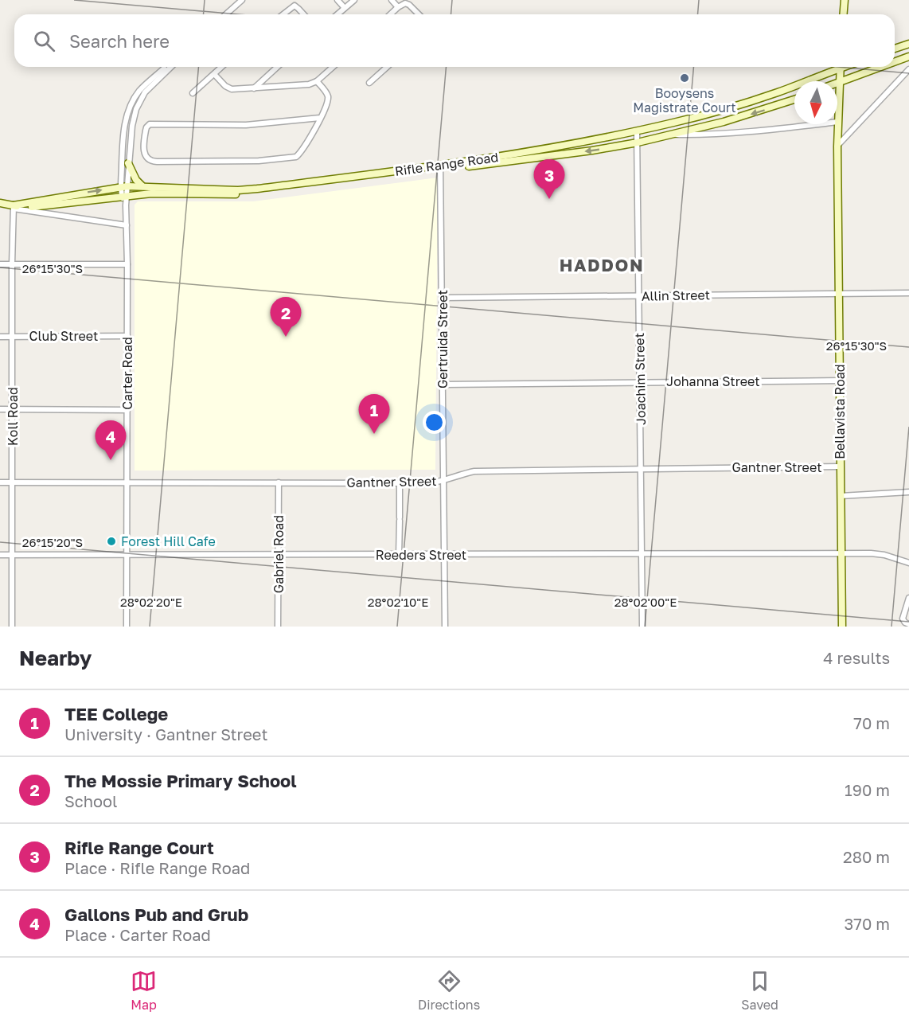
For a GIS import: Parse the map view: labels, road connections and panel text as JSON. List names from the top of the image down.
{
  "streets": {
    "main road": ["Rifle Range Road", "Bellavista Road"],
    "street": [
      "Allin Street",
      "Club Street",
      "Gertruida Street",
      "Carter Road",
      "Joachim Street",
      "Johanna Street",
      "Koll Road",
      "Gantner Street",
      "Gabriel Road",
      "Reeders Street"
    ]
  },
  "crossings": [
    ["Rifle Range Road", "Gertruida Street"],
    ["Rifle Range Road", "Carter Road"],
    ["Rifle Range Road", "Joachim Street"],
    ["Allin Street", "Gertruida Street"],
    ["Allin Street", "Joachim Street"],
    ["Allin Street", "Bellavista Road"],
    ["Club Street", "Carter Road"],
    ["Club Street", "Koll Road"],
    ["Gertruida Street", "Johanna Street"],
    ["Gertruida Street", "Gantner Street"],
    ["Gertruida Street", "Reeders Street"],
    ["Carter Road", "Gantner Street"],
    ["Carter Road", "Reeders Street"],
    ["Joachim Street", "Johanna Street"],
    ["Joachim Street", "Gantner Street"],
    ["Joachim Street", "Reeders Street"],
    ["Johanna Street", "Bellavista Road"],
    ["Bellavista Road", "Gantner Street"],
    ["Bellavista Road", "Reeders Street"],
    ["Koll Road", "Gantner Street"],
    ["Koll Road", "Reeders Street"],
    ["Gantner Street", "Gabriel Road"],
    ["Gabriel Road", "Reeders Street"]
  ],
  "districts": ["HADDON"],
  "places": ["Booysens Magistrate Court", "Forest Hill Cafe"],
  "north": "bottom",
  "page": {
    "search": "Search here",
    "pins": [
      "3",
      "2",
      "1",
      "4"
    ],
    "heading": ["Nearby", "4 results"],
    "list": [
      {
        "mark": "1",
        "name": "TEE College",
        "note": "University · Gantner Street",
        "value": "70 m"
      },
      {
        "mark": "2",
        "name": "The Mossie Primary School",
        "note": "School",
        "value": "190 m"
      },
      {
        "mark": "3",
        "name": "Rifle Range Court",
        "note": "Place · Rifle Range Road",
        "value": "280 m"
      },
      {
        "mark": "4",
        "name": "Gallons Pub and Grub",
        "note": "Place · Carter Road",
        "value": "370 m"
      }
    ],
    "nav": ["Map", "Directions", "Saved"]
  },
  "coordinates": [
    "26°15'30\"S",
    "26°15'20\"S",
    "28°02'20\"E",
    "28°02'10\"E",
    "28°02'00\"E"
  ]
}
